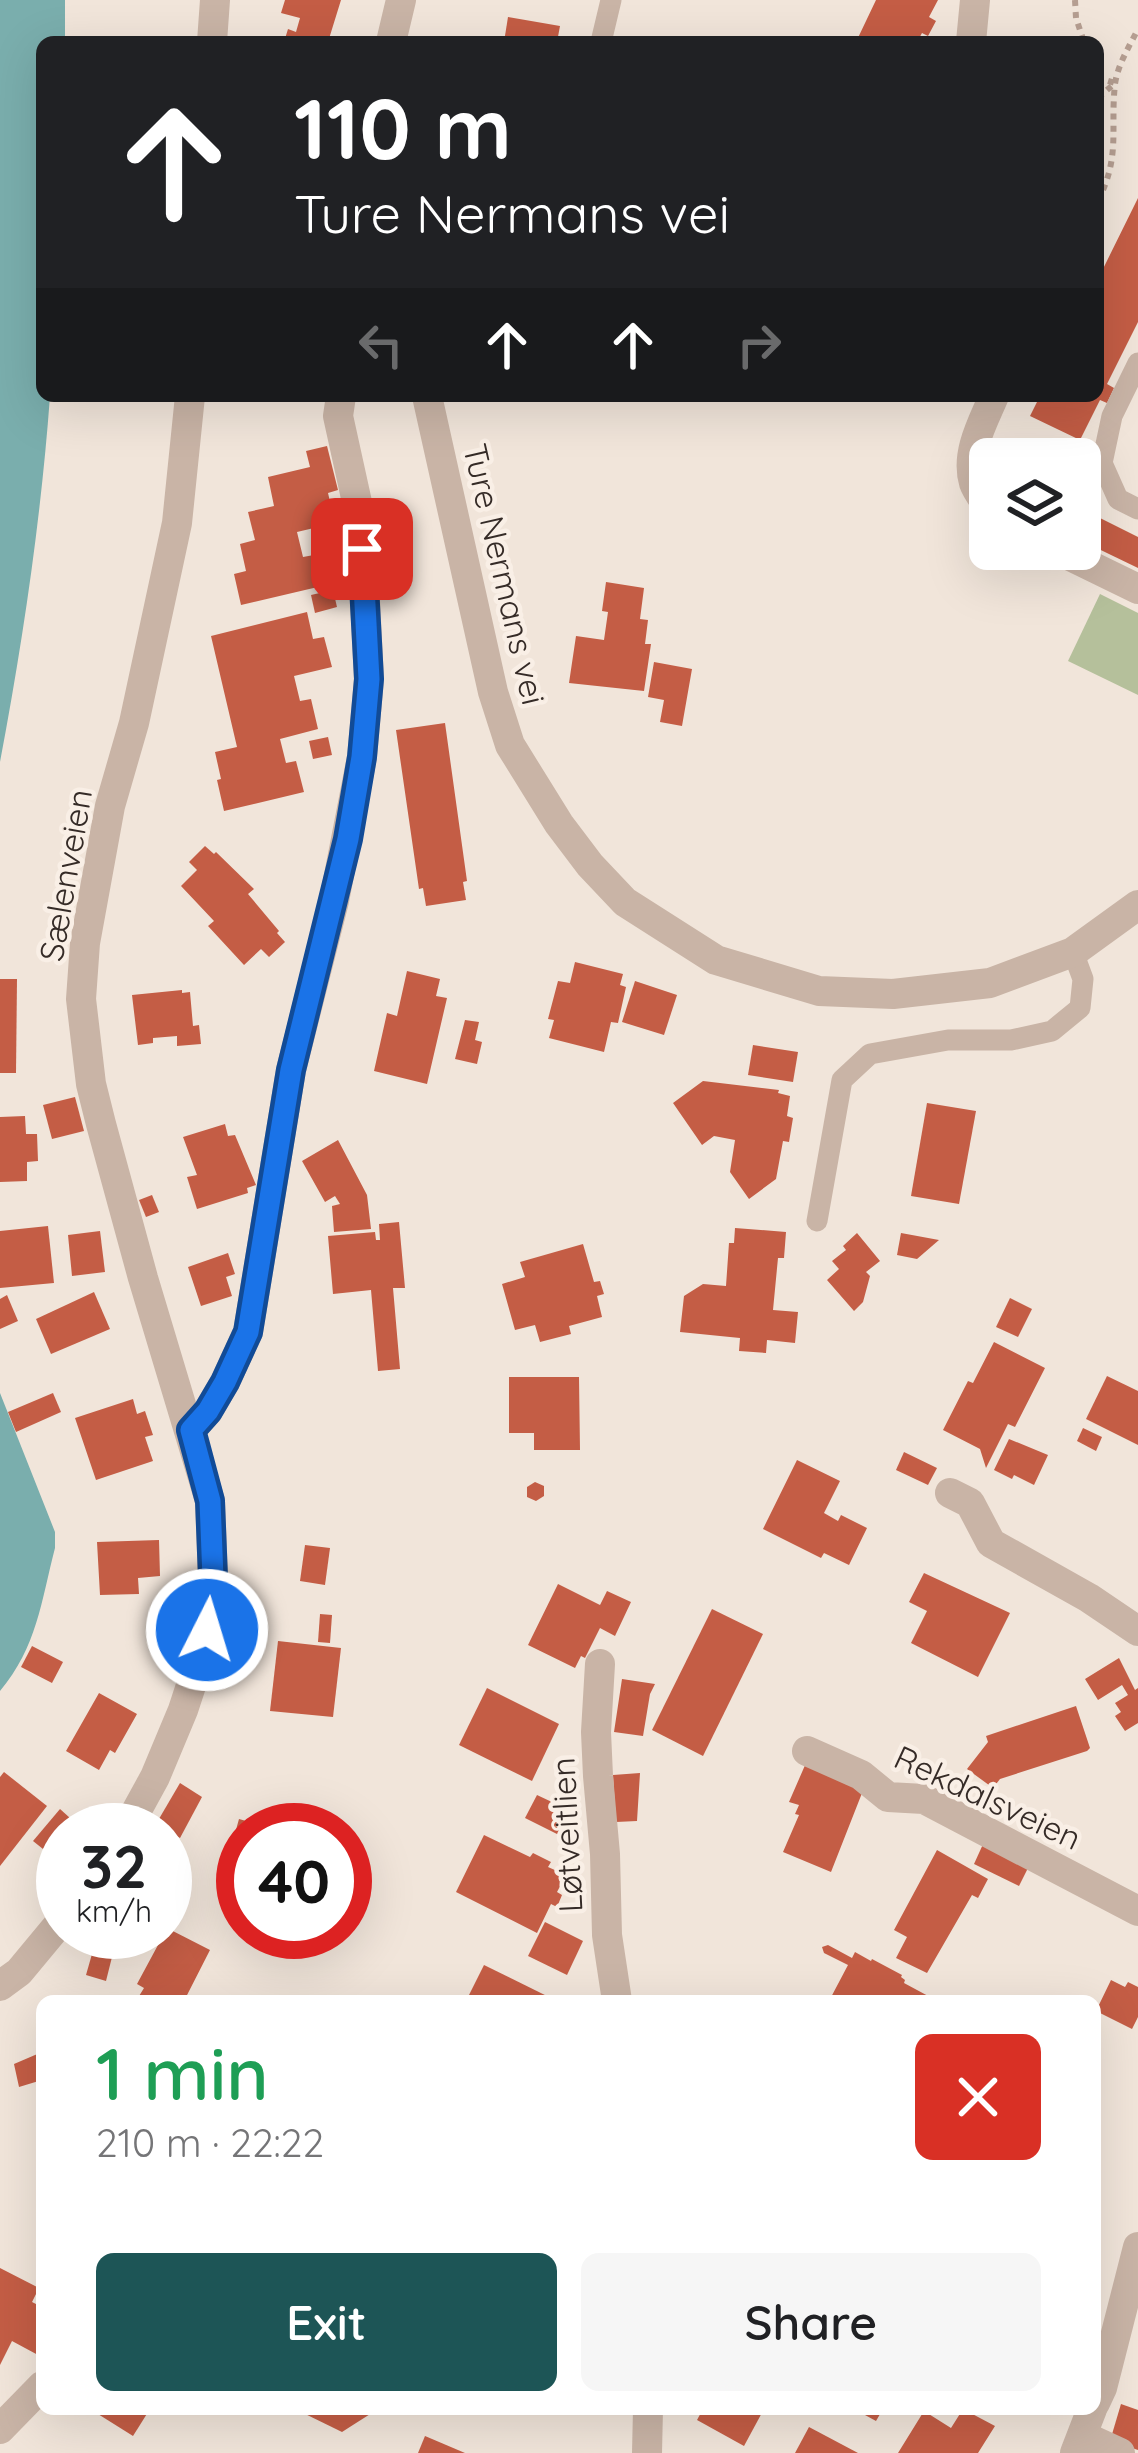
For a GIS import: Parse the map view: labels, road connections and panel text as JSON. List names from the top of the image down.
{
  "streets": {
    "street": [
      "Ture Nermans vei",
      "Sælenveien",
      "Rekdalsveien",
      "Løtveitlien"
    ]
  },
  "page": {
    "turn": ["110 m", "Ture Nermans vei"],
    "speed": "32 km/h",
    "limit": "40",
    "heading": ["1 min", "210 m · 22:22"],
    "buttons": ["Exit", "Share"]
  }
}
